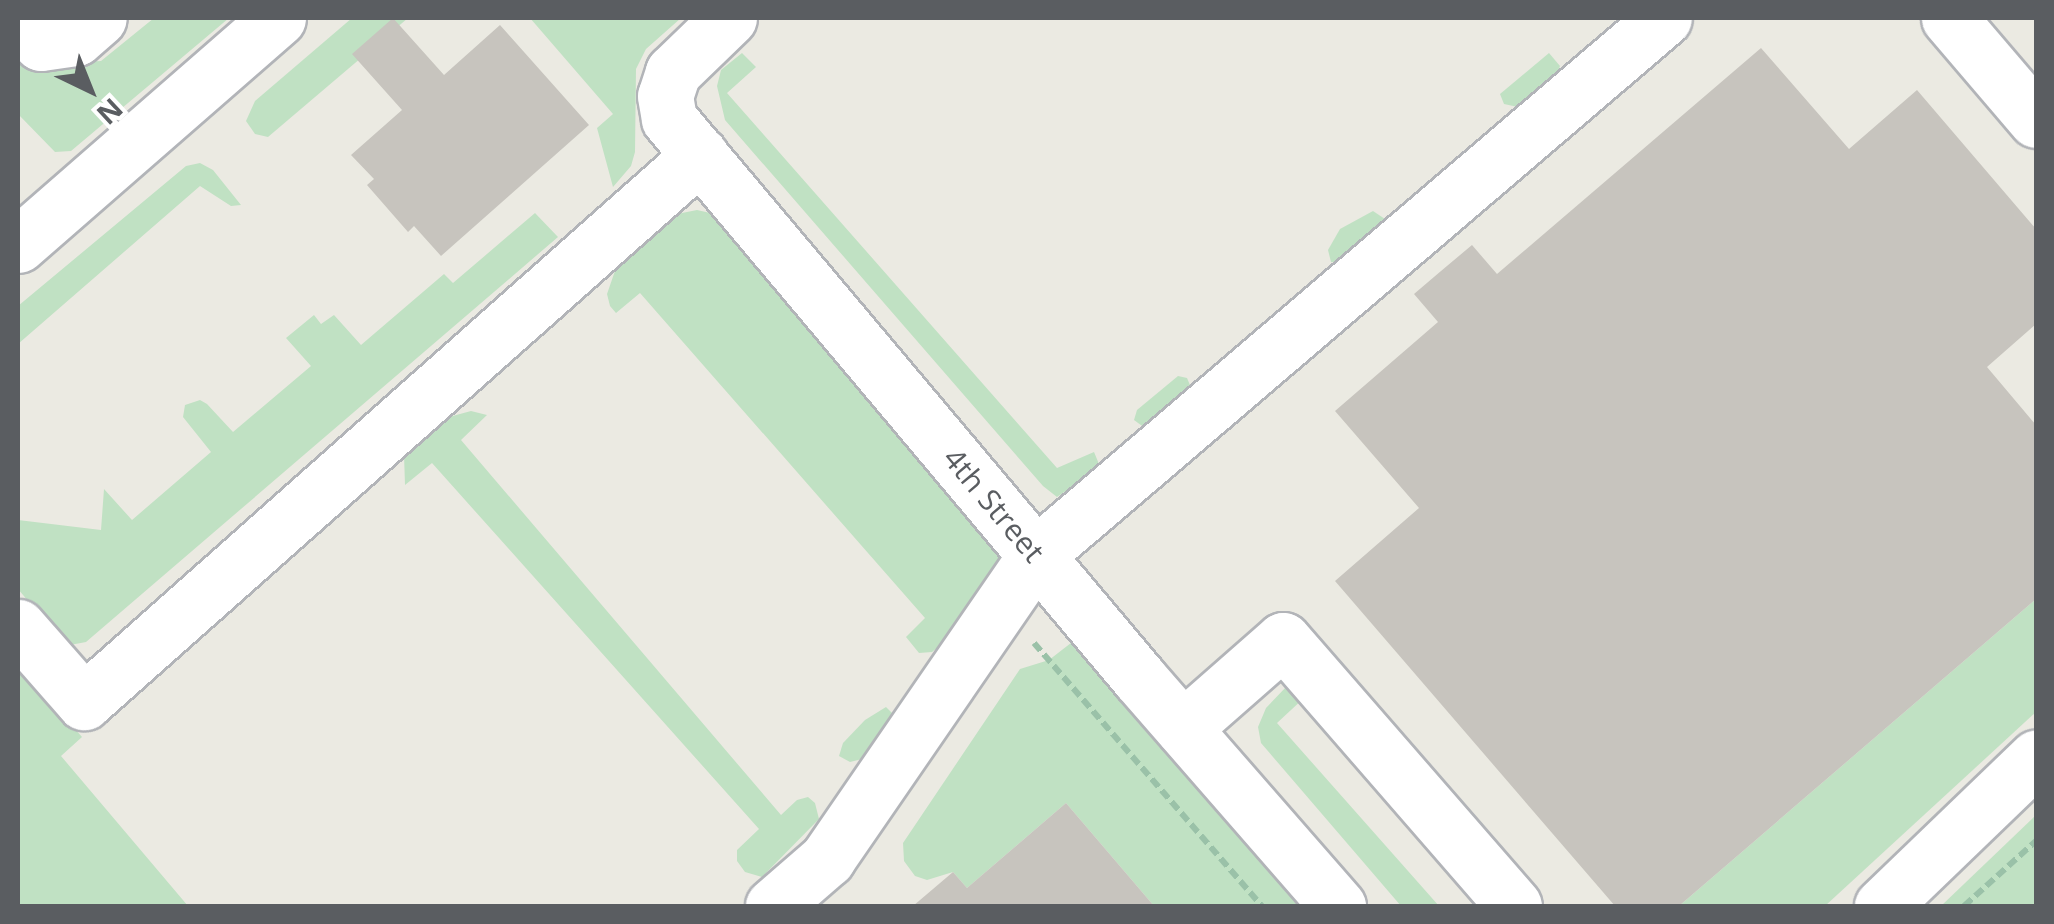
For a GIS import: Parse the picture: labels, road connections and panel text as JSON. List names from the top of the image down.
{
  "streets": {
    "street": ["4th Street"]
  },
  "north": "bottom right"
}
